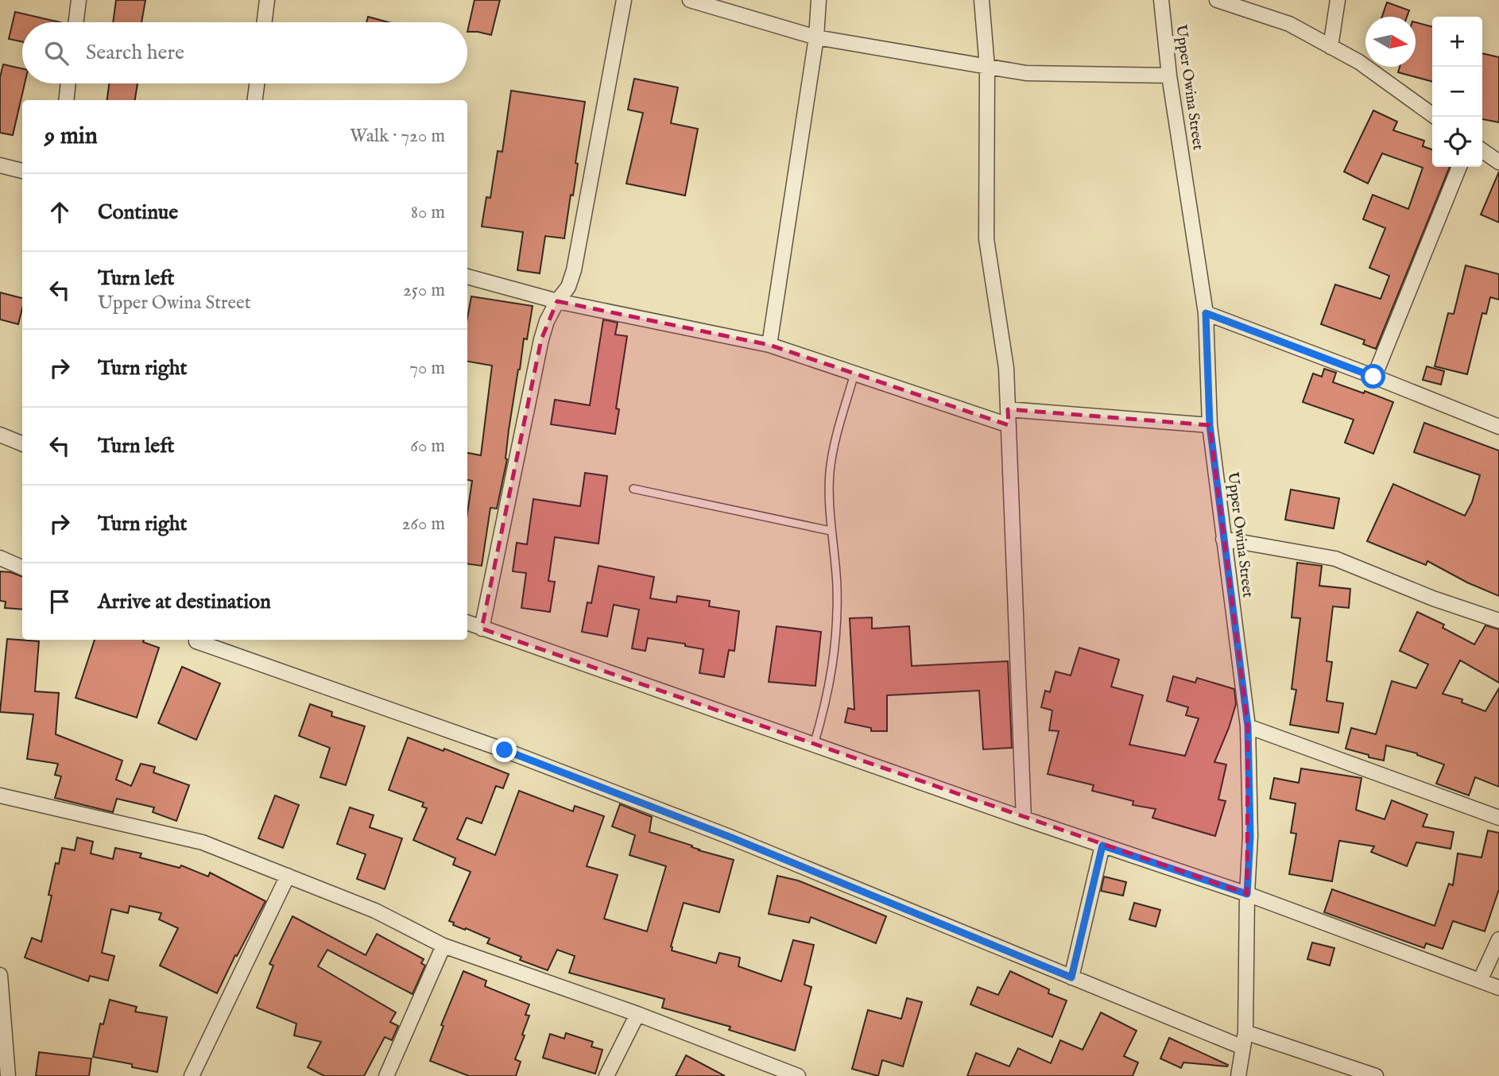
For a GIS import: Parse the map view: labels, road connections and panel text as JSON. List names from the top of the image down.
{
  "streets": {
    "street": ["Upper Owina Street"]
  },
  "north": "right",
  "page": {
    "map_buttons": ["+", "−"],
    "search": "Search here",
    "heading": ["9 min", "Walk · 720 m"],
    "list": [
      ["Continue", "80 m"],
      ["Turn left", "Upper Owina Street", "250 m"],
      ["Turn right", "70 m"],
      ["Turn left", "60 m"],
      ["Turn right", "260 m"],
      "Arrive at destination"
    ]
  }
}
